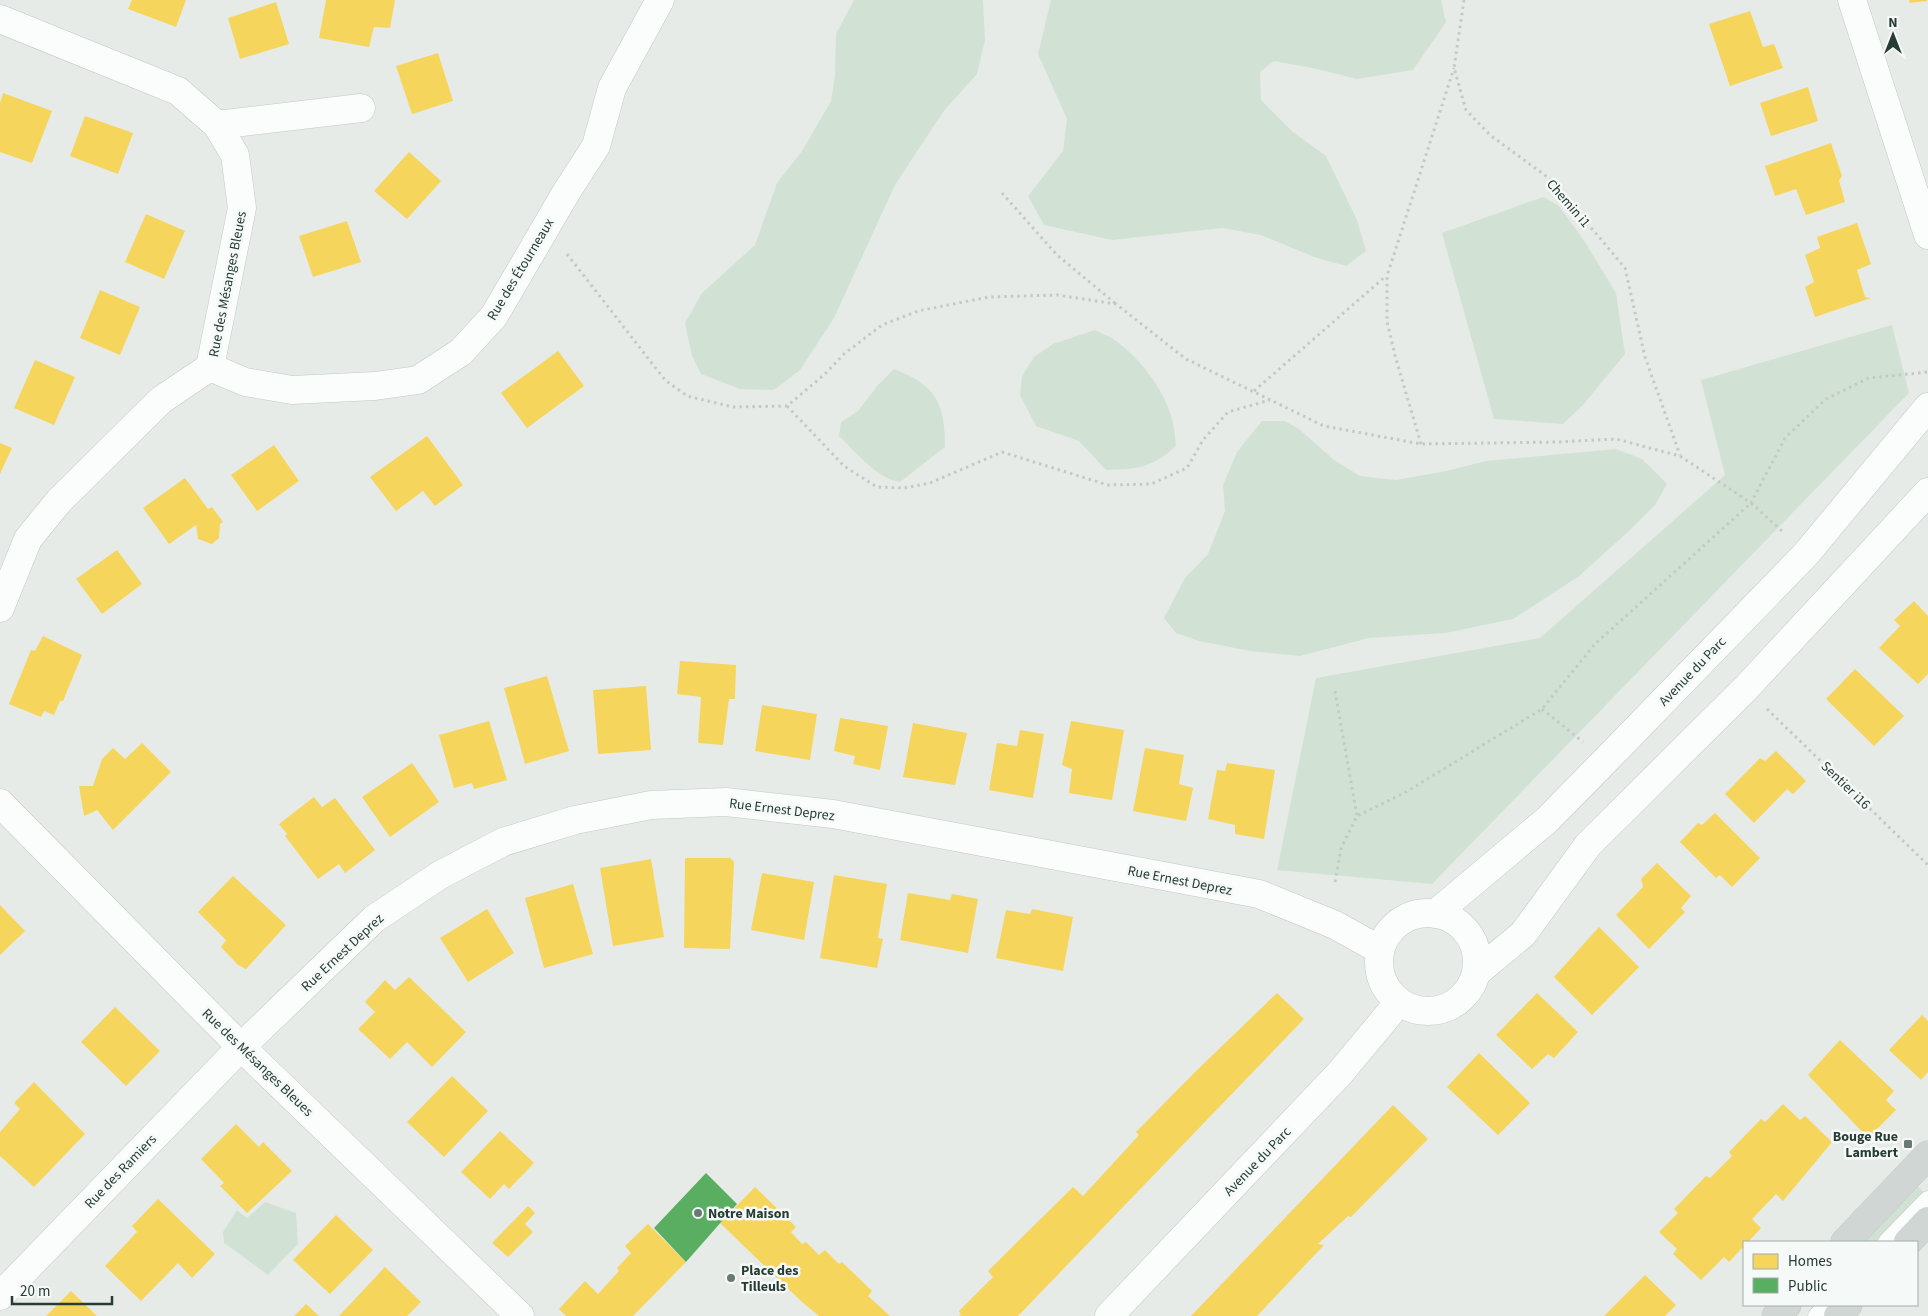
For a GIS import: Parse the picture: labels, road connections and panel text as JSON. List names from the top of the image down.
{
  "streets": {
    "street": [
      "Rue des Étourneaux",
      "Rue des Mésanges Bleues",
      "Avenue du Parc",
      "Rue Ernest Deprez",
      "Rue des Ramiers"
    ],
    "path": ["Chemin i1", "Sentier i16"]
  },
  "crossings": [
    ["Rue des Étourneaux", "Rue des Mésanges Bleues"],
    ["Rue des Mésanges Bleues", "Rue Ernest Deprez"],
    ["Rue des Mésanges Bleues", "Rue des Ramiers"],
    ["Avenue du Parc", "Rue Ernest Deprez"],
    ["Rue Ernest Deprez", "Rue des Ramiers"]
  ],
  "places": {
    "transit": ["Bouge Rue Lambert"],
    "other": ["Notre Maison", "Place des Tilleuls"]
  },
  "legend": ["Homes", "Public"],
  "scale_bar": "20 m",
  "north": "top"
}
